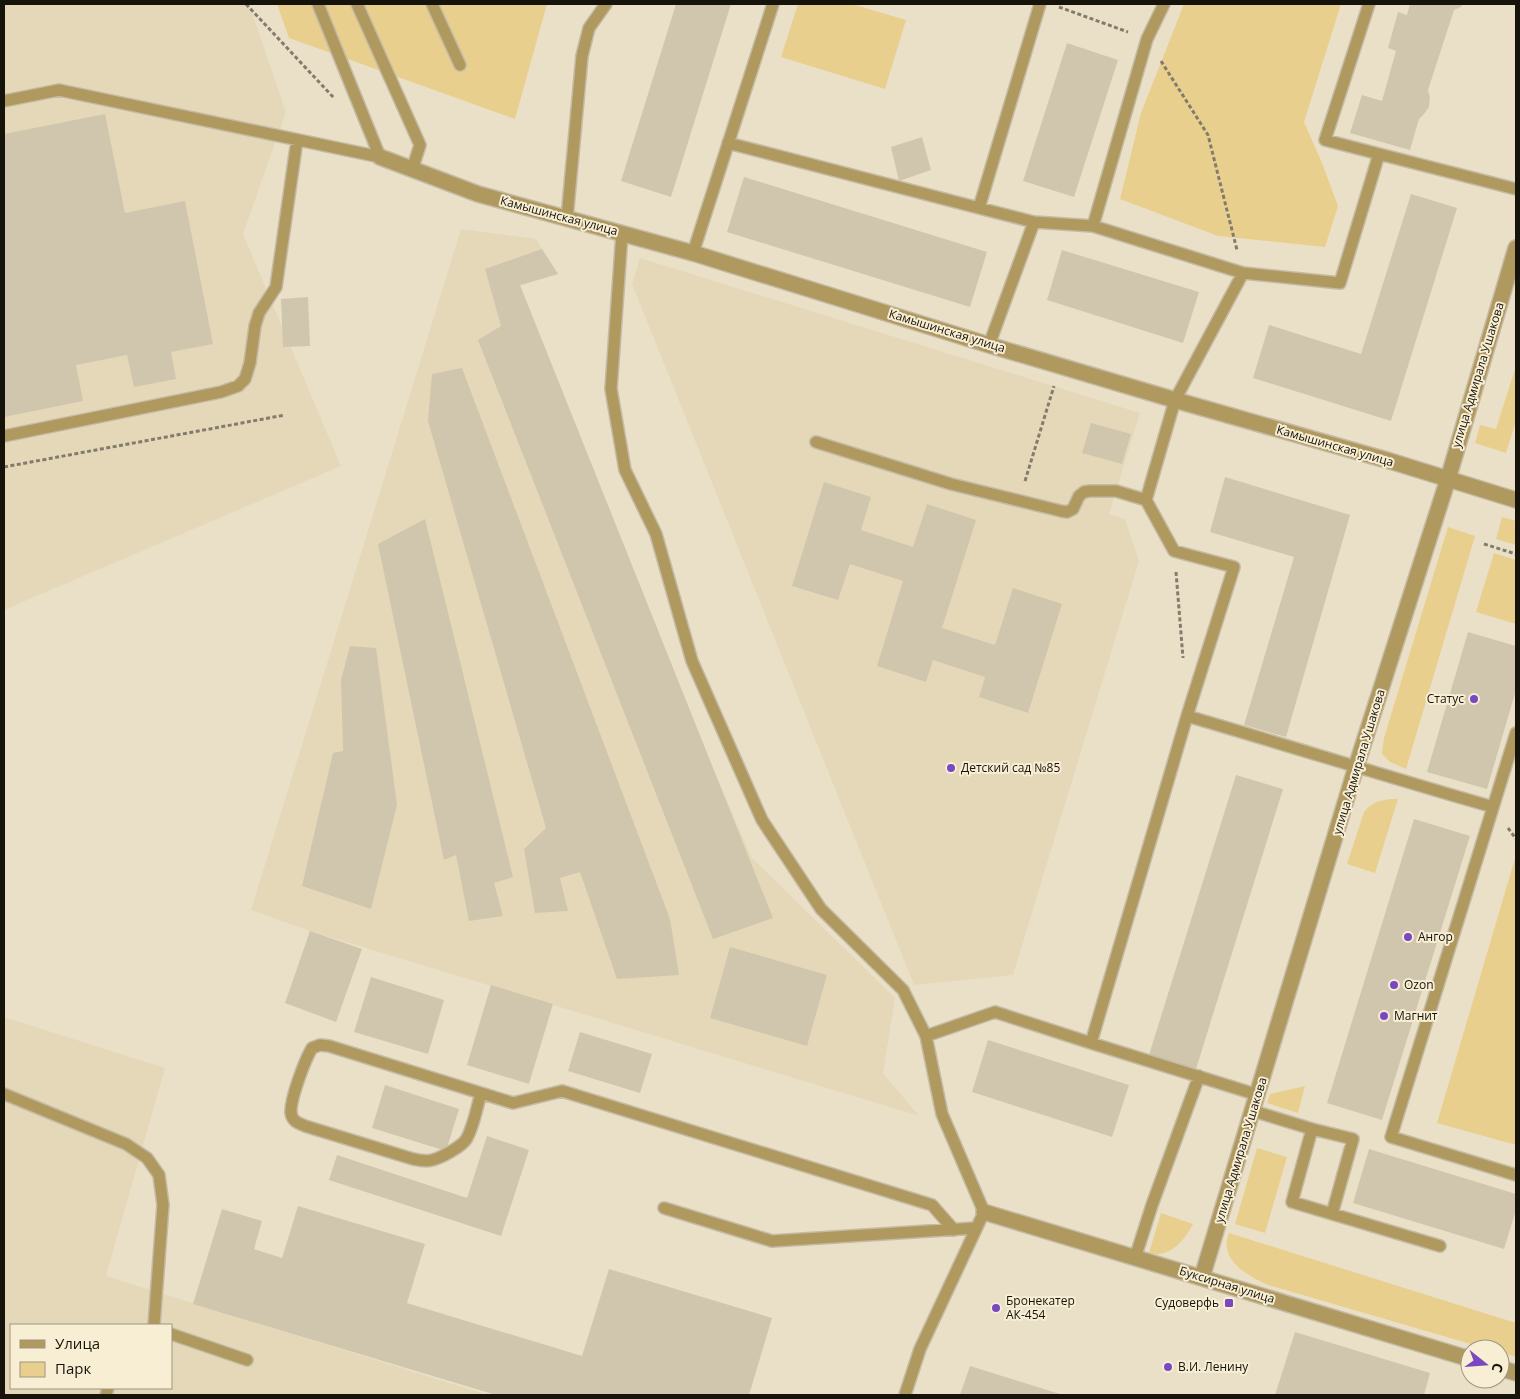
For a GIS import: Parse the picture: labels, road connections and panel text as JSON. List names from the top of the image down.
{
  "streets": {
    "street": ["Камышинская улица", "улица Адмирала Ушакова", "Буксирная улица"]
  },
  "crossings": [
    ["Камышинская улица", "улица Адмирала Ушакова"],
    ["улица Адмирала Ушакова", "Буксирная улица"]
  ],
  "places": {
    "other": [
      "Статус",
      "Детский сад №85",
      "Ангор",
      "Ozon",
      "Магнит",
      "Бронекатер АК-454",
      "В.И. Ленину"
    ],
    "transit": ["Судоверфь"]
  },
  "legend": ["Улица", "Парк"],
  "north": "right"
}
